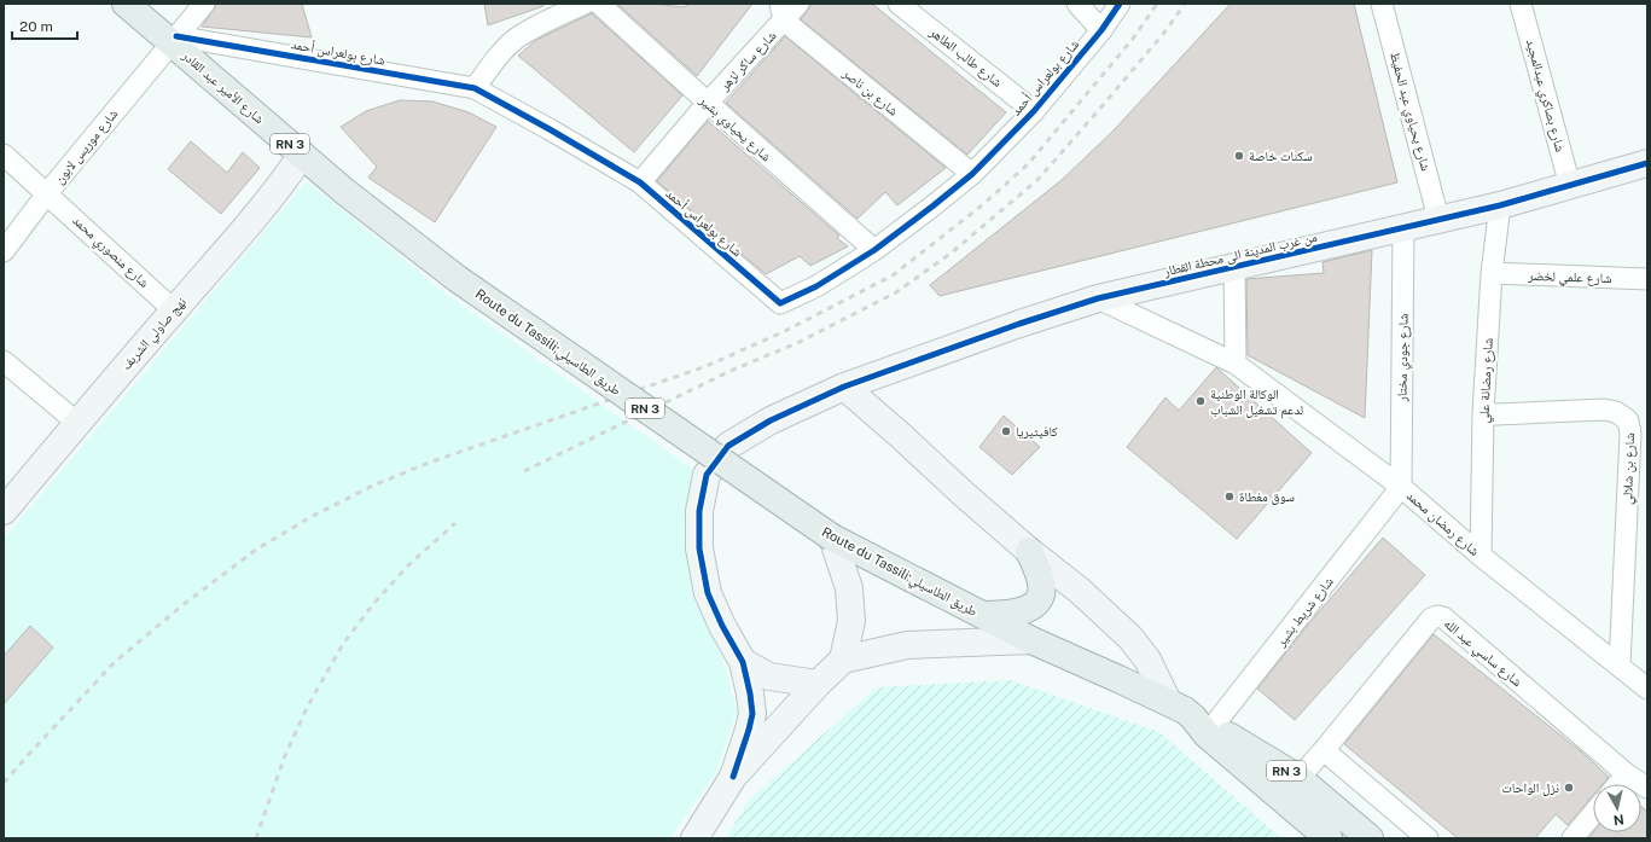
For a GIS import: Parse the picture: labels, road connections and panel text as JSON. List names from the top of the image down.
{
  "streets": {
    "main road": ["شارع الأمير عبد القادر", "RN 3", "Route du Tassili;طريق الطاسيلي"],
    "street": [
      "شارع بولعراس أحمد",
      "شارع طالب الطاهر",
      "شارع ساكر لزهر",
      "شارع بن ناصر",
      "شارع بصاكري عبدالمجيد",
      "شارع يحياوي عبد الحفيظ",
      "شارع يحياوي بشير",
      "شارع موريس لابون",
      "شارع منصوري محمد",
      "من غرب المدينة الى محطة القطار",
      "شارع علمي لخضر",
      "نهج صاولي الشربف",
      "شارع جودي مختار",
      "شارع رمضانة علي",
      "شارع بن شلالي",
      "شارع رمضان محمد",
      "شارع شريط بشير",
      "شارع ساسي عبد الله"
    ]
  },
  "crossings": [
    ["شارع بولعراس أحمد", "شارع طالب الطاهر"],
    ["شارع بولعراس أحمد", "شارع ساكر لزهر"],
    ["شارع بولعراس أحمد", "شارع الأمير عبد القادر"],
    ["شارع بولعراس أحمد", "شارع بن ناصر"],
    ["شارع بولعراس أحمد", "شارع يحياوي بشير"],
    ["شارع بولعراس أحمد", "شارع موريس لابون"],
    ["شارع ساكر لزهر", "شارع بن ناصر"],
    ["شارع ساكر لزهر", "شارع يحياوي بشير"],
    ["شارع الأمير عبد القادر", "شارع موريس لابون"],
    ["شارع الأمير عبد القادر", "نهج صاولي الشربف"],
    ["شارع الأمير عبد القادر", "Route du Tassili;طريق الطاسيلي"],
    ["شارع بصاكري عبدالمجيد", "من غرب المدينة الى محطة القطار"],
    ["شارع يحياوي عبد الحفيظ", "من غرب المدينة الى محطة القطار"],
    ["شارع موريس لابون", "شارع منصوري محمد"],
    ["شارع منصوري محمد", "نهج صاولي الشربف"],
    ["من غرب المدينة الى محطة القطار", "شارع جودي مختار"],
    ["من غرب المدينة الى محطة القطار", "شارع رمضانة علي"],
    ["من غرب المدينة الى محطة القطار", "شارع رمضان محمد"],
    ["شارع علمي لخضر", "شارع رمضانة علي"],
    ["Route du Tassili;طريق الطاسيلي", "شارع شريط بشير"],
    ["Route du Tassili;طريق الطاسيلي", "شارع ساسي عبد الله"],
    ["شارع جودي مختار", "شارع رمضان محمد"],
    ["شارع جودي مختار", "شارع شريط بشير"],
    ["شارع رمضانة علي", "شارع بن شلالي"],
    ["شارع رمضانة علي", "شارع رمضان محمد"],
    ["شارع بن شلالي", "شارع رمضان محمد"],
    ["شارع رمضان محمد", "شارع شريط بشير"]
  ],
  "places": [
    "سكنات خاصة",
    "الوكالة الوطنية لدعم تشغيل الشباب",
    "كافيتيريا",
    "سوق مغطاة",
    "نزل الواحات"
  ],
  "scale_bar": "20 m",
  "north": "bottom"
}
